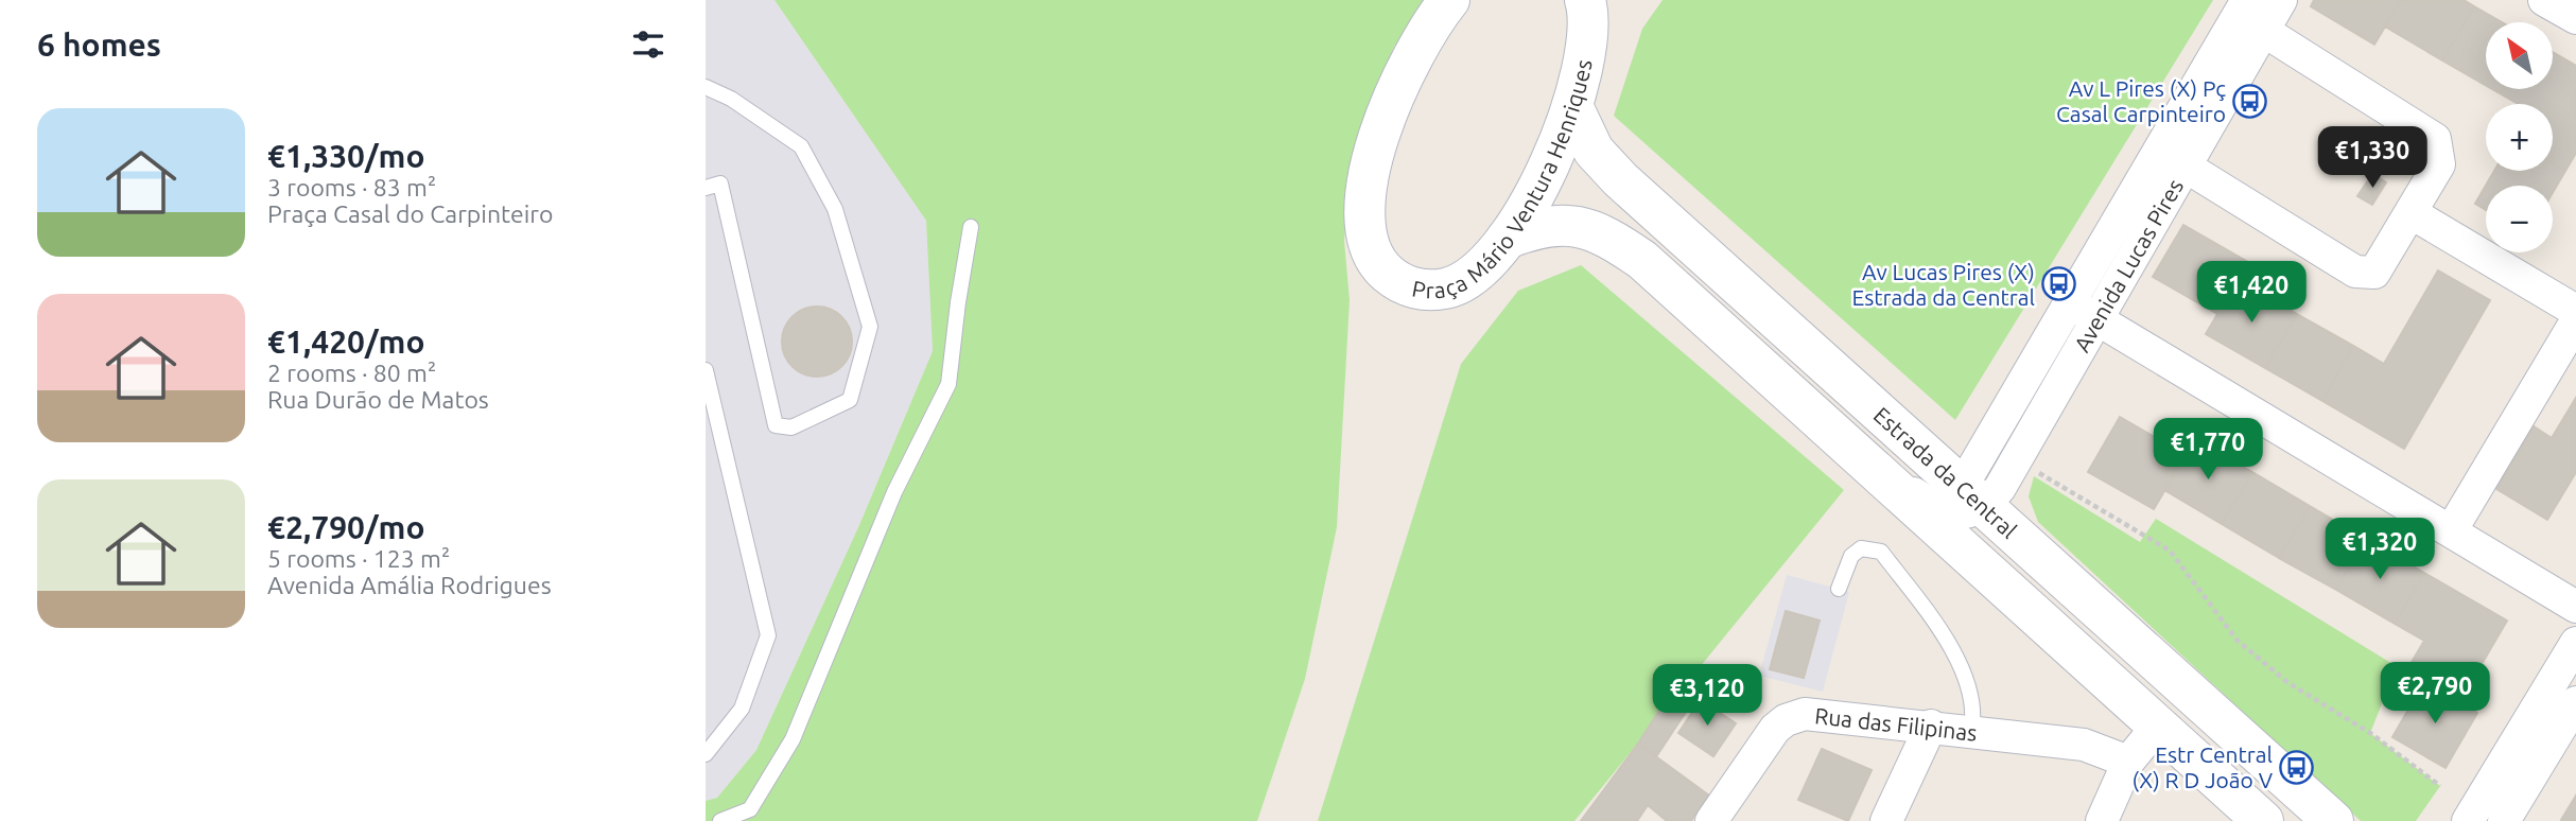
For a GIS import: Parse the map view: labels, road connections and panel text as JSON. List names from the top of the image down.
{
  "streets": {
    "main road": ["Praça Mário Ventura Henriques", "Estrada da Central"],
    "street": ["Avenida Lucas Pires", "Rua das Filipinas"]
  },
  "crossings": [
    ["Praça Mário Ventura Henriques", "Estrada da Central"],
    ["Avenida Lucas Pires", "Estrada da Central"]
  ],
  "places": {
    "bus stop": ["Av L Pires (X) Pç Casal Carpinteiro", "Av Lucas Pires (X) Estrada da Central", "Estr Central (X) R D João V"]
  },
  "north": "top left",
  "page": {
    "heading": "6 homes",
    "map_buttons": ["+", "−"],
    "list": [
      {
        "name": "€1,330/mo",
        "note": "3 rooms · 83 m² · Praça Casal do Carpinteiro"
      },
      {
        "name": "€1,420/mo",
        "note": "2 rooms · 80 m² · Rua Durão de Matos"
      },
      {
        "name": "€2,790/mo",
        "note": "5 rooms · 123 m² · Avenida Amália Rodrigues"
      }
    ],
    "price": [
      "€1,330",
      "€1,420",
      "€1,770",
      "€1,320",
      "€2,790",
      "€3,120"
    ]
  }
}
